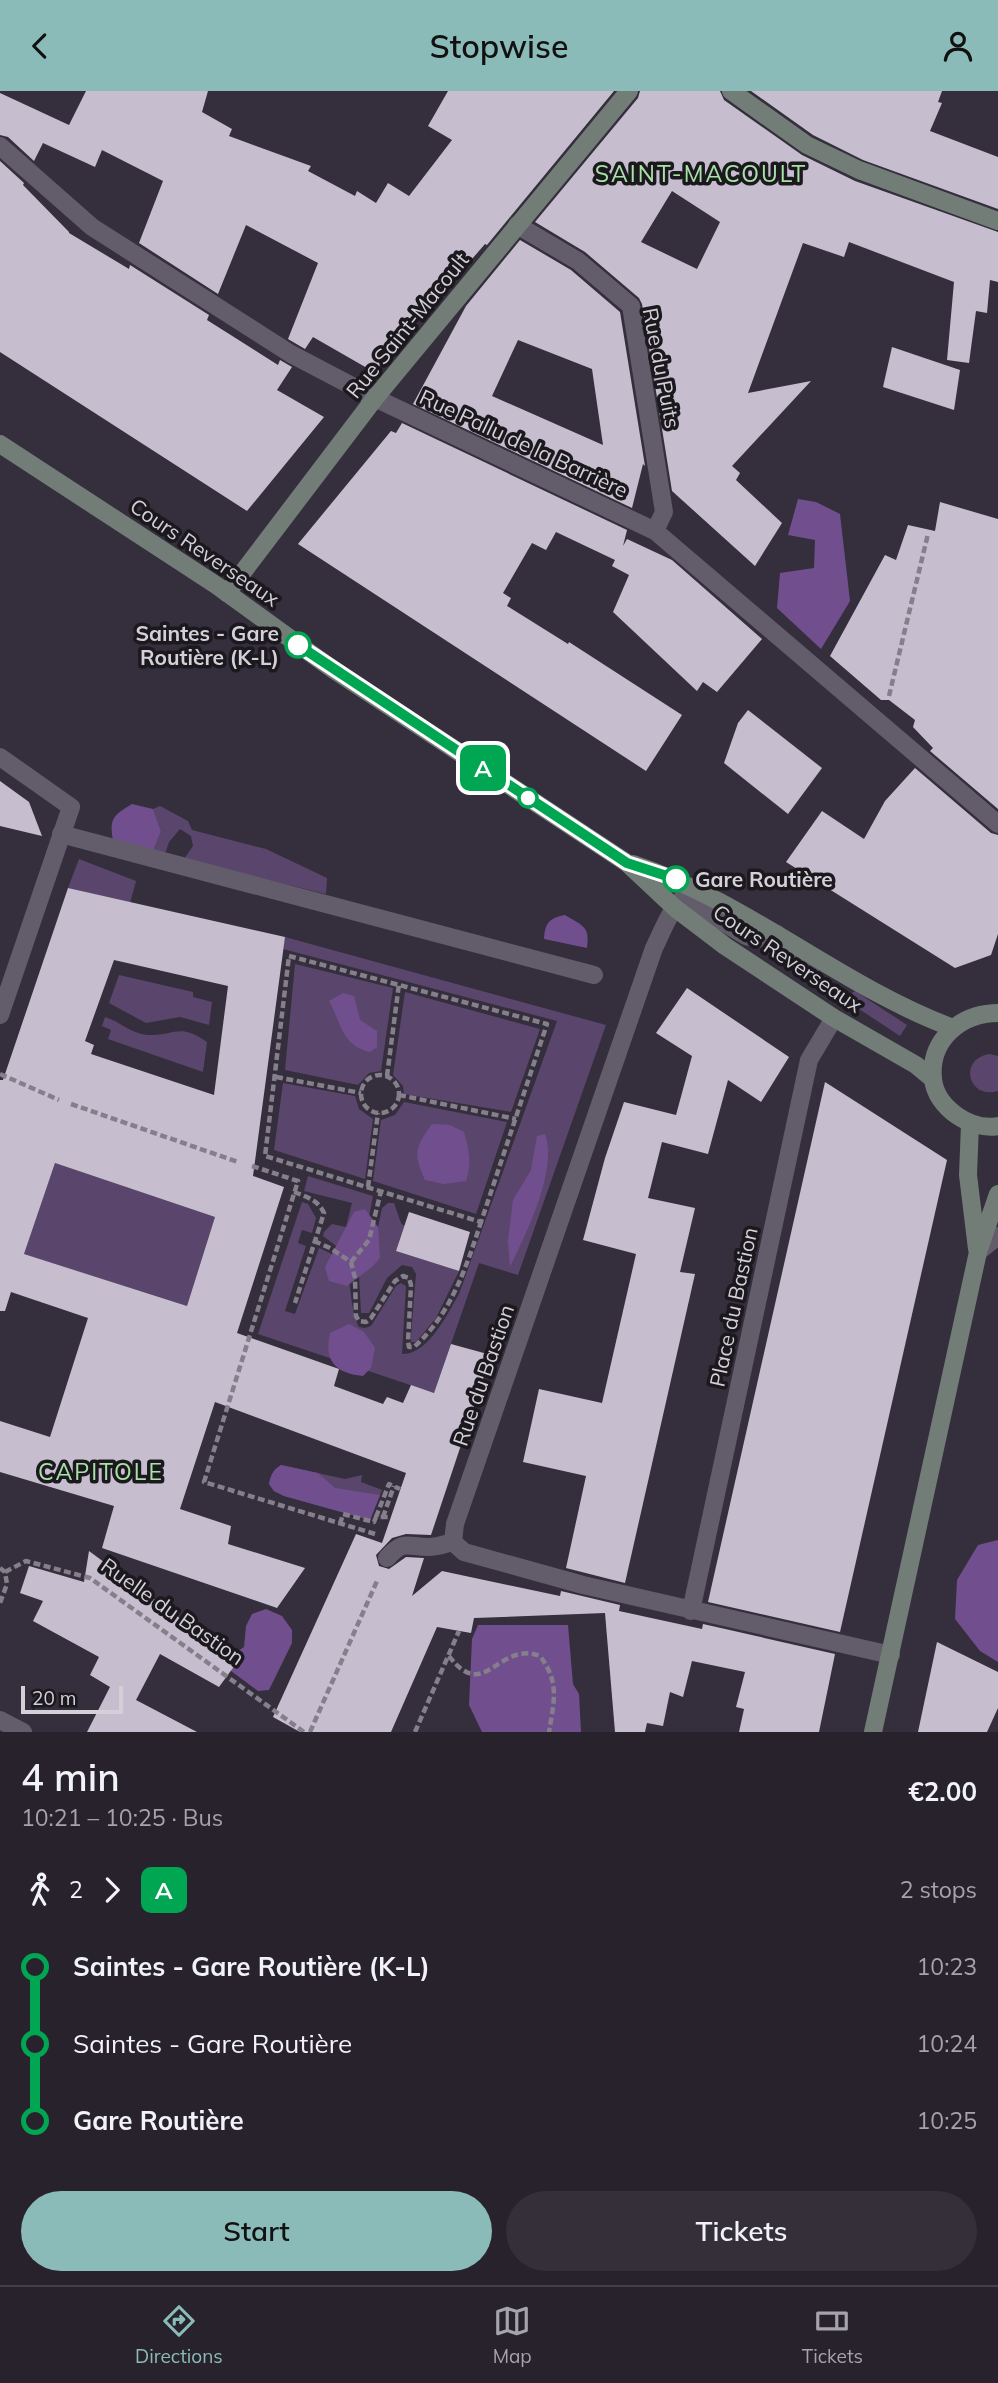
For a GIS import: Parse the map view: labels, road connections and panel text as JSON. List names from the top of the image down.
{
  "streets": {
    "main road": ["Rue Saint-Macoult", "Cours Reverseaux"],
    "street": [
      "Rue du Puits",
      "Rue Pallu de la Barrière",
      "Place du Bastion",
      "Rue du Bastion"
    ],
    "path": ["Ruelle du Bastion"]
  },
  "crossings": [
    ["Rue Saint-Macoult", "Rue du Puits"],
    ["Rue Saint-Macoult", "Rue Pallu de la Barrière"],
    ["Rue Saint-Macoult", "Cours Reverseaux"],
    ["Rue du Puits", "Rue Pallu de la Barrière"],
    ["Cours Reverseaux", "Place du Bastion"],
    ["Cours Reverseaux", "Rue du Bastion"]
  ],
  "districts": ["SAINT-MACOULT", "CAPITOLE"],
  "places": ["Saintes - Gare Routière (K-L)", "Gare Routière"],
  "lines": ["bus line A"],
  "scale_bar": "20 m",
  "page": {
    "header": "Stopwise",
    "on_map": "A",
    "scale": "20 m",
    "heading": ["4 min", "10:21 – 10:25 · Bus", "€2.00"],
    "legs": ["2", "A", "2 stops"],
    "list": [
      {
        "name": "Saintes - Gare Routière (K-L)",
        "value": "10:23"
      },
      {
        "name": "Saintes - Gare Routière",
        "value": "10:24"
      },
      {
        "name": "Gare Routière",
        "value": "10:25"
      }
    ],
    "buttons": ["Start", "Tickets"],
    "tabs": ["Directions", "Map", "Tickets"]
  }
}
